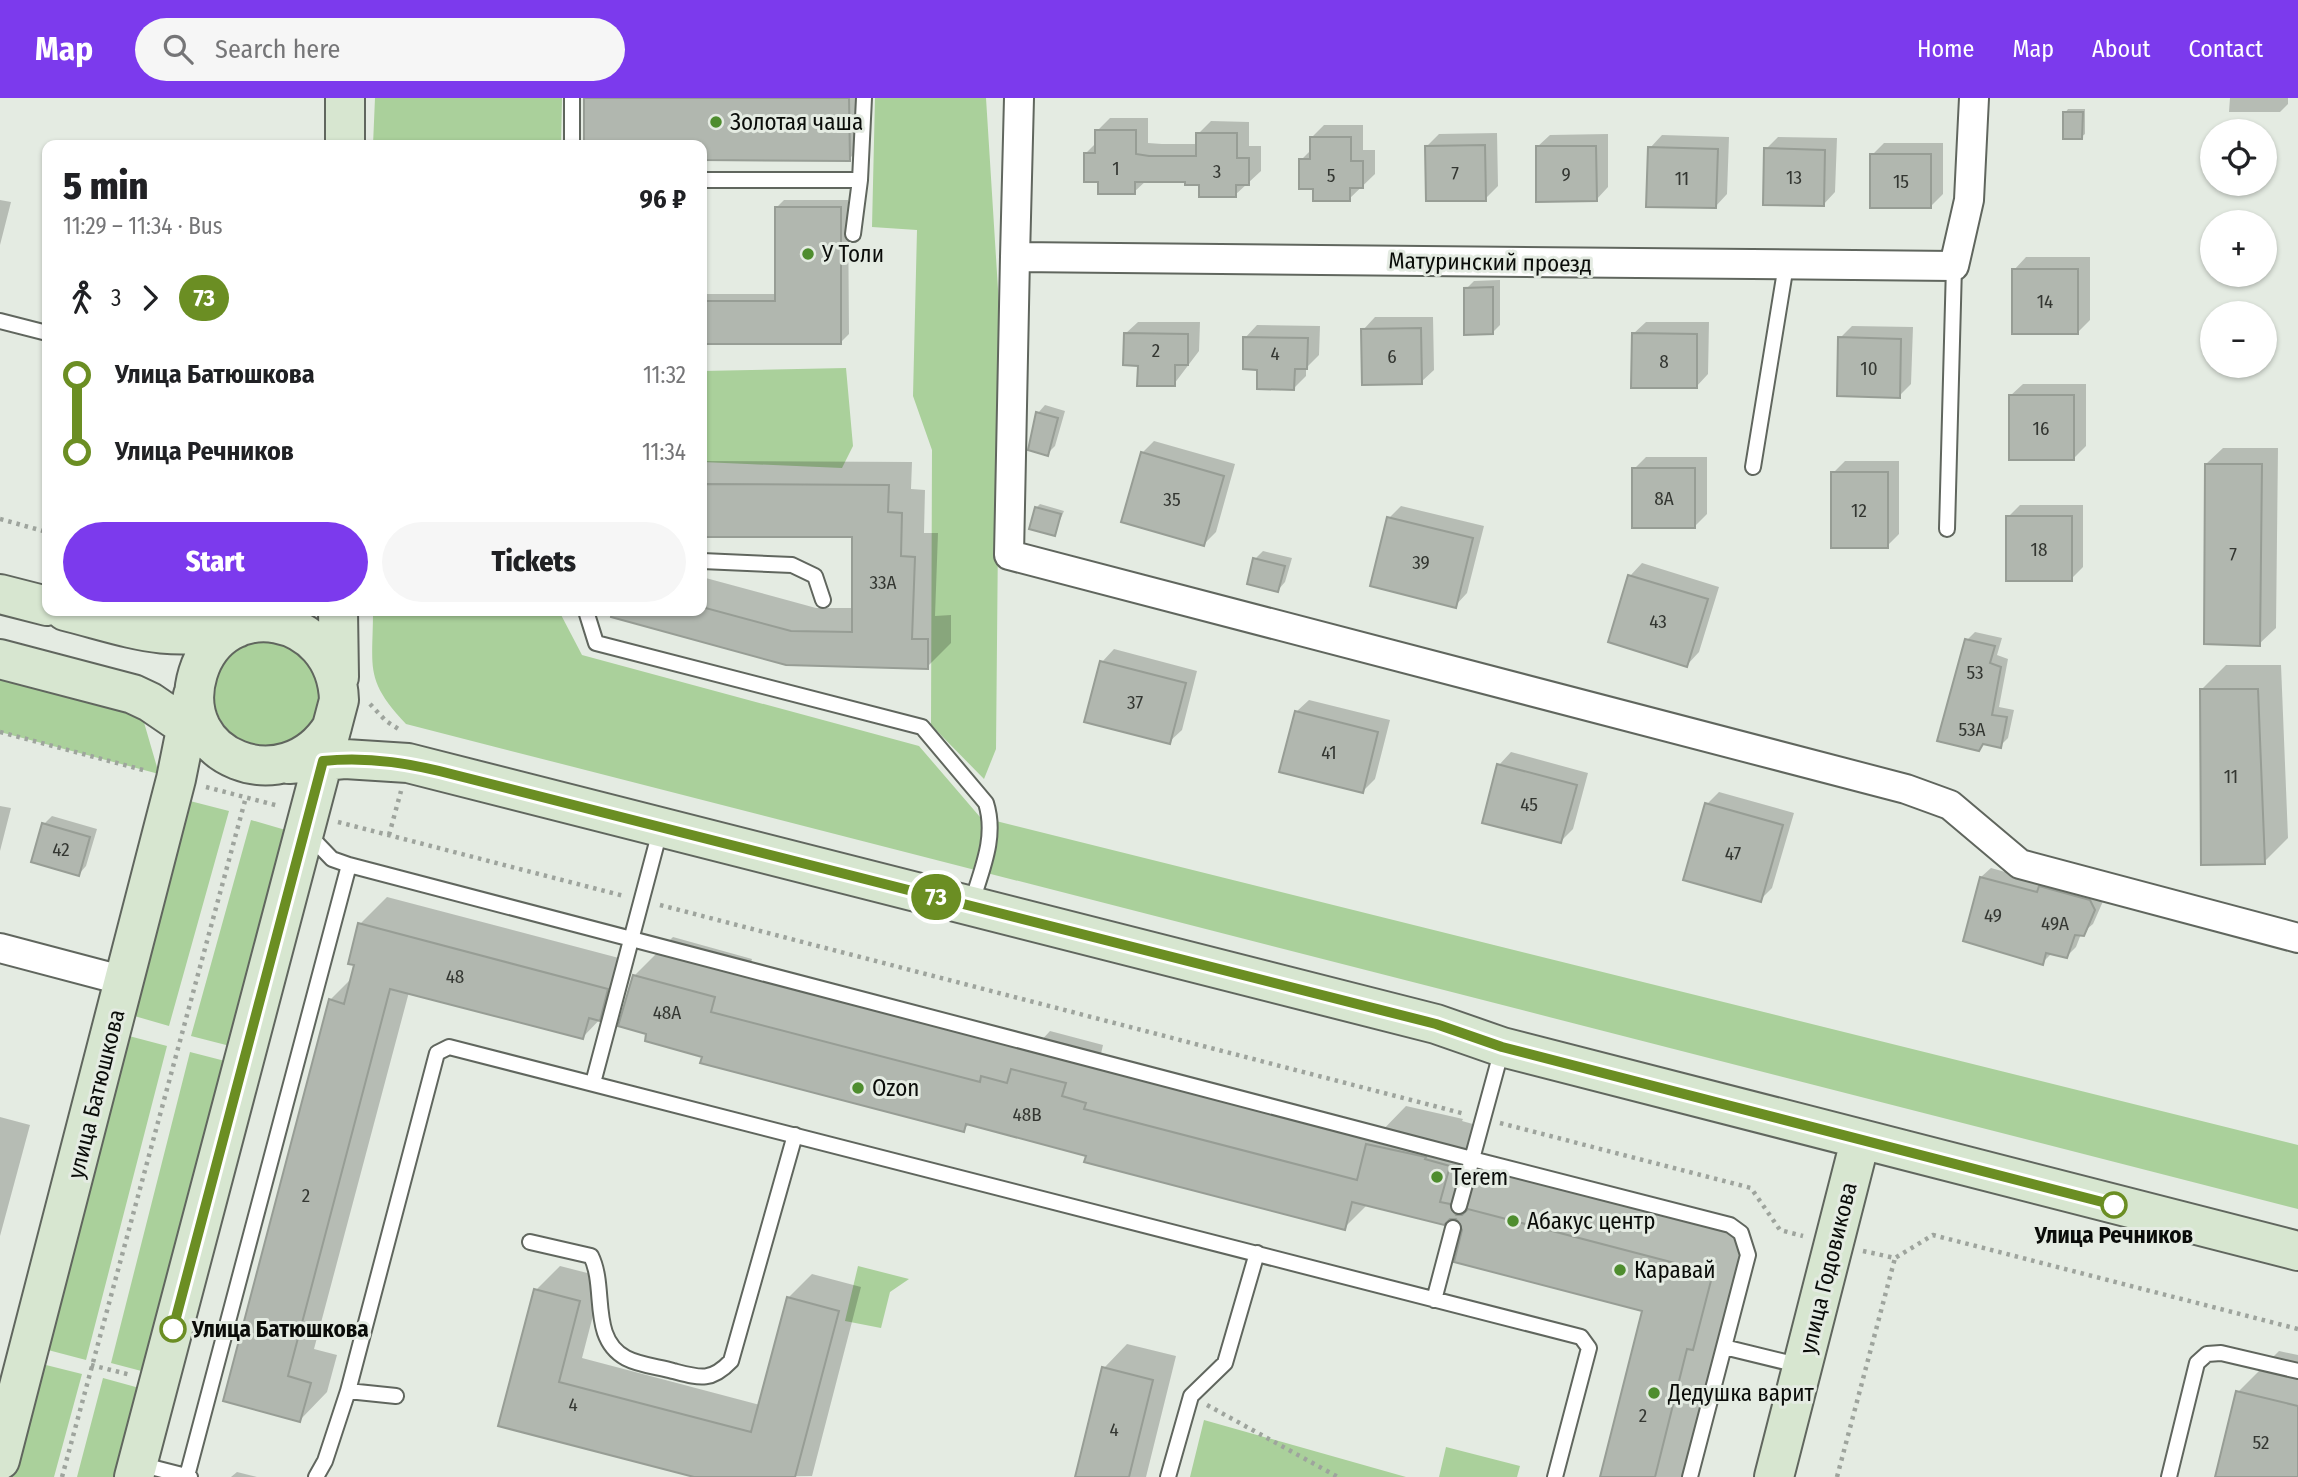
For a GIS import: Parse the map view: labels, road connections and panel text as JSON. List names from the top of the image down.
{
  "streets": {
    "main road": ["улица Батюшкова", "улица Годовикова"],
    "street": ["Матуринский проезд"]
  },
  "places": [
    "Золотая чаша",
    "У Толи",
    "Ozon",
    "Terem",
    "Улица Речников",
    "Абакус центр",
    "Каравай",
    "Улица Батюшкова",
    "Дедушка варит"
  ],
  "lines": ["bus line 73"],
  "house_numbers": [
    "1",
    "3",
    "7",
    "9",
    "5",
    "13",
    "11",
    "15",
    "14",
    "2",
    "4",
    "6",
    "8",
    "10",
    "16",
    "8А",
    "35",
    "12",
    "18",
    "7",
    "39",
    "33А",
    "43",
    "53",
    "37",
    "53А",
    "41",
    "11",
    "45",
    "42",
    "47",
    "49",
    "49А",
    "48",
    "48А",
    "48В",
    "2",
    "4",
    "2",
    "4",
    "52"
  ],
  "page": {
    "header": "Map",
    "search": "Search here",
    "nav": [
      "Home",
      "Map",
      "About",
      "Contact"
    ],
    "on_map": "73",
    "map_buttons": ["+", "−"],
    "heading": ["5 min", "11:29 – 11:34 · Bus", "96 ₽"],
    "legs": ["3", "73"],
    "list": [
      {
        "name": "Улица Батюшкова",
        "value": "11:32"
      },
      {
        "name": "Улица Речников",
        "value": "11:34"
      }
    ],
    "buttons": ["Start", "Tickets"]
  }
}
